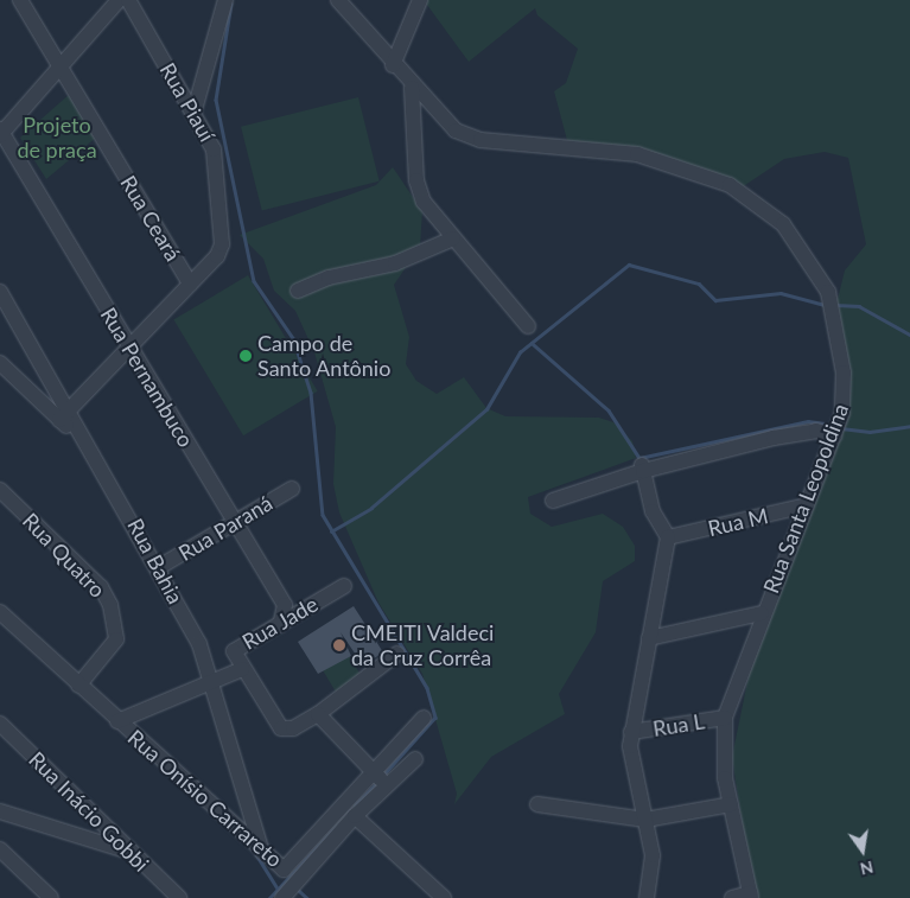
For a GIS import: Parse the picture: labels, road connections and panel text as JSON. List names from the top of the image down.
{
  "streets": {
    "street": [
      "Rua Piauí",
      "Rua Ceará",
      "Rua Pernambuco",
      "Rua Santa Leopoldina",
      "Rua M",
      "Rua Paraná",
      "Rua Quatro",
      "Rua Bahia",
      "Rua Jade",
      "Rua L",
      "Rua Onísio Carrareto",
      "Rua Inácio Gobbi"
    ]
  },
  "crossings": [
    ["Rua Piauí", "Rua Ceará"],
    ["Rua Pernambuco", "Rua Paraná"],
    ["Rua Pernambuco", "Rua Jade"],
    ["Rua Santa Leopoldina", "Rua M"],
    ["Rua Santa Leopoldina", "Rua L"],
    ["Rua Paraná", "Rua Bahia"],
    ["Rua Quatro", "Rua Onísio Carrareto"],
    ["Rua Bahia", "Rua Onísio Carrareto"]
  ],
  "parks": ["Projeto de praça"],
  "places": ["Campo de Santo Antônio", "CMEITI Valdeci da Cruz Corrêa"],
  "north": "bottom"
}
